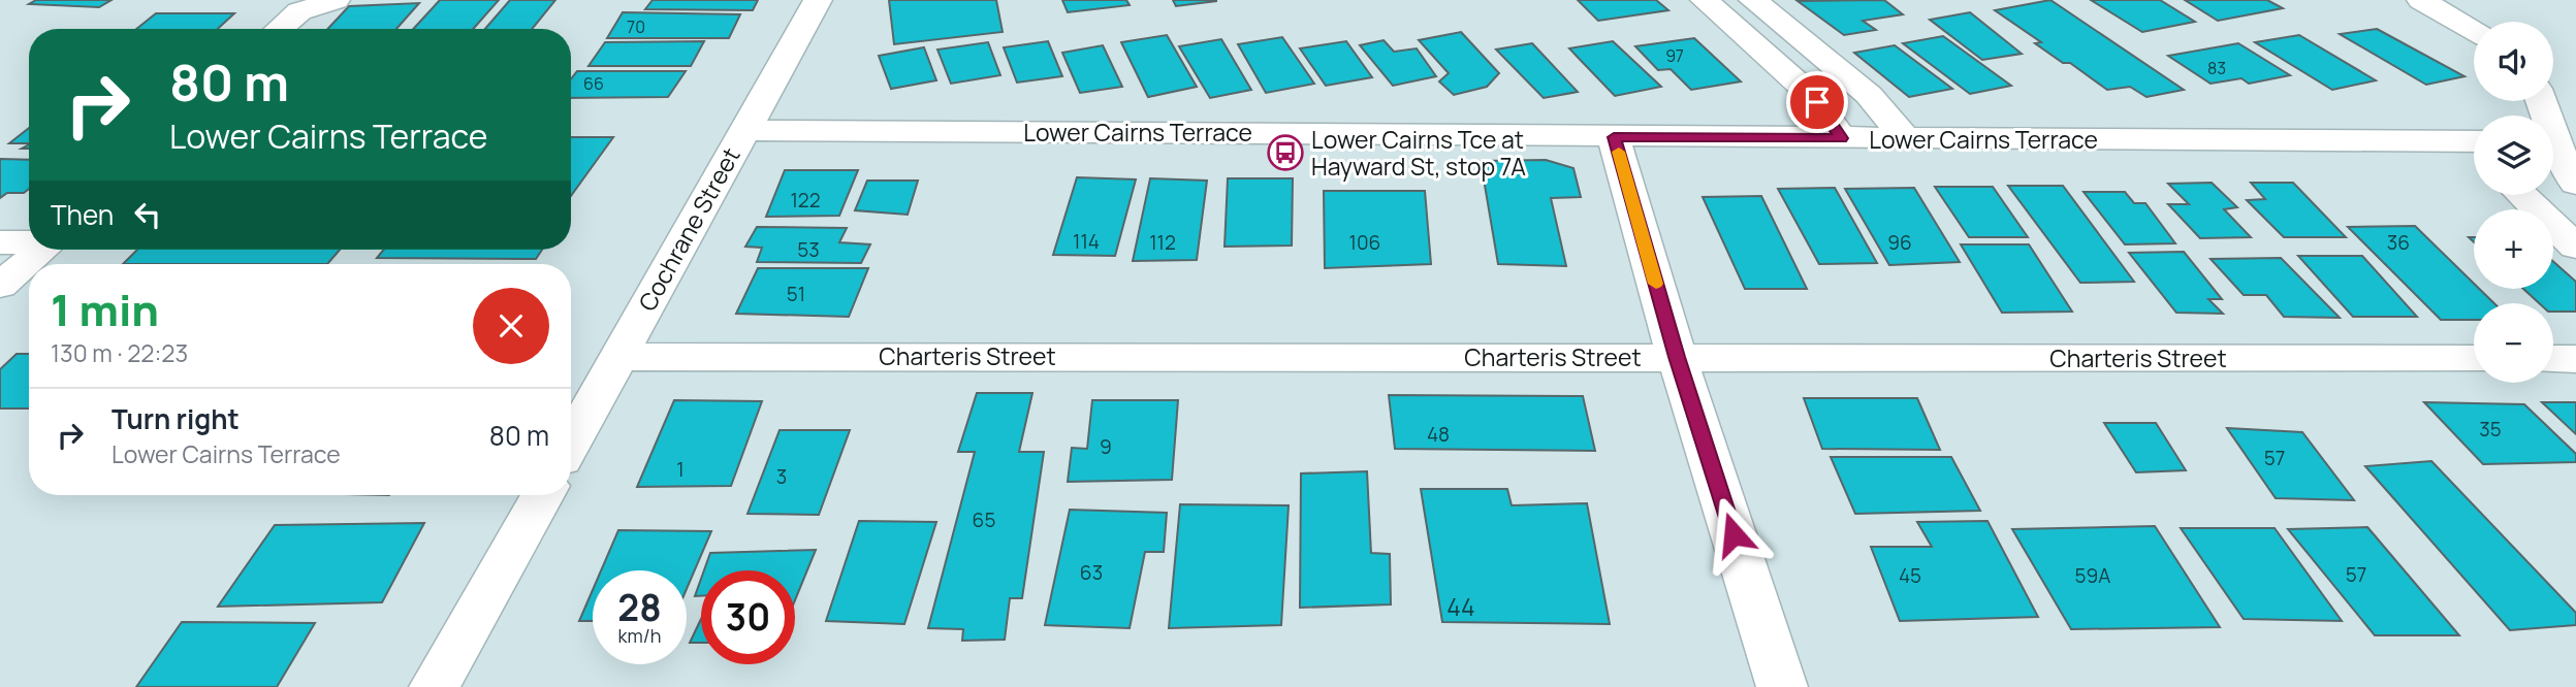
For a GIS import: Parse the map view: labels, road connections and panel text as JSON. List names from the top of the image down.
{
  "streets": {
    "street": ["Lower Cairns Terrace", "Cochrane Street", "Charteris Street"]
  },
  "crossings": [
    ["Lower Cairns Terrace", "Cochrane Street"],
    ["Cochrane Street", "Charteris Street"]
  ],
  "places": {
    "bus stop": ["Lower Cairns Tce at Hayward St, stop 7A"]
  },
  "house_numbers": [
    "70",
    "97",
    "83",
    "66",
    "122",
    "114",
    "112",
    "106",
    "96",
    "36",
    "53",
    "51",
    "35",
    "48",
    "9",
    "57",
    "1",
    "3",
    "65",
    "63",
    "57",
    "45",
    "59A",
    "44"
  ],
  "page": {
    "map_buttons": ["+", "−"],
    "turn": ["80 m", "Lower Cairns Terrace"],
    "then": "Then",
    "heading": ["1 min", "130 m · 22:23"],
    "list": [
      {
        "name": "Turn right",
        "note": "Lower Cairns Terrace",
        "value": "80 m"
      }
    ],
    "speed": "28 km/h",
    "limit": "30"
  }
}
